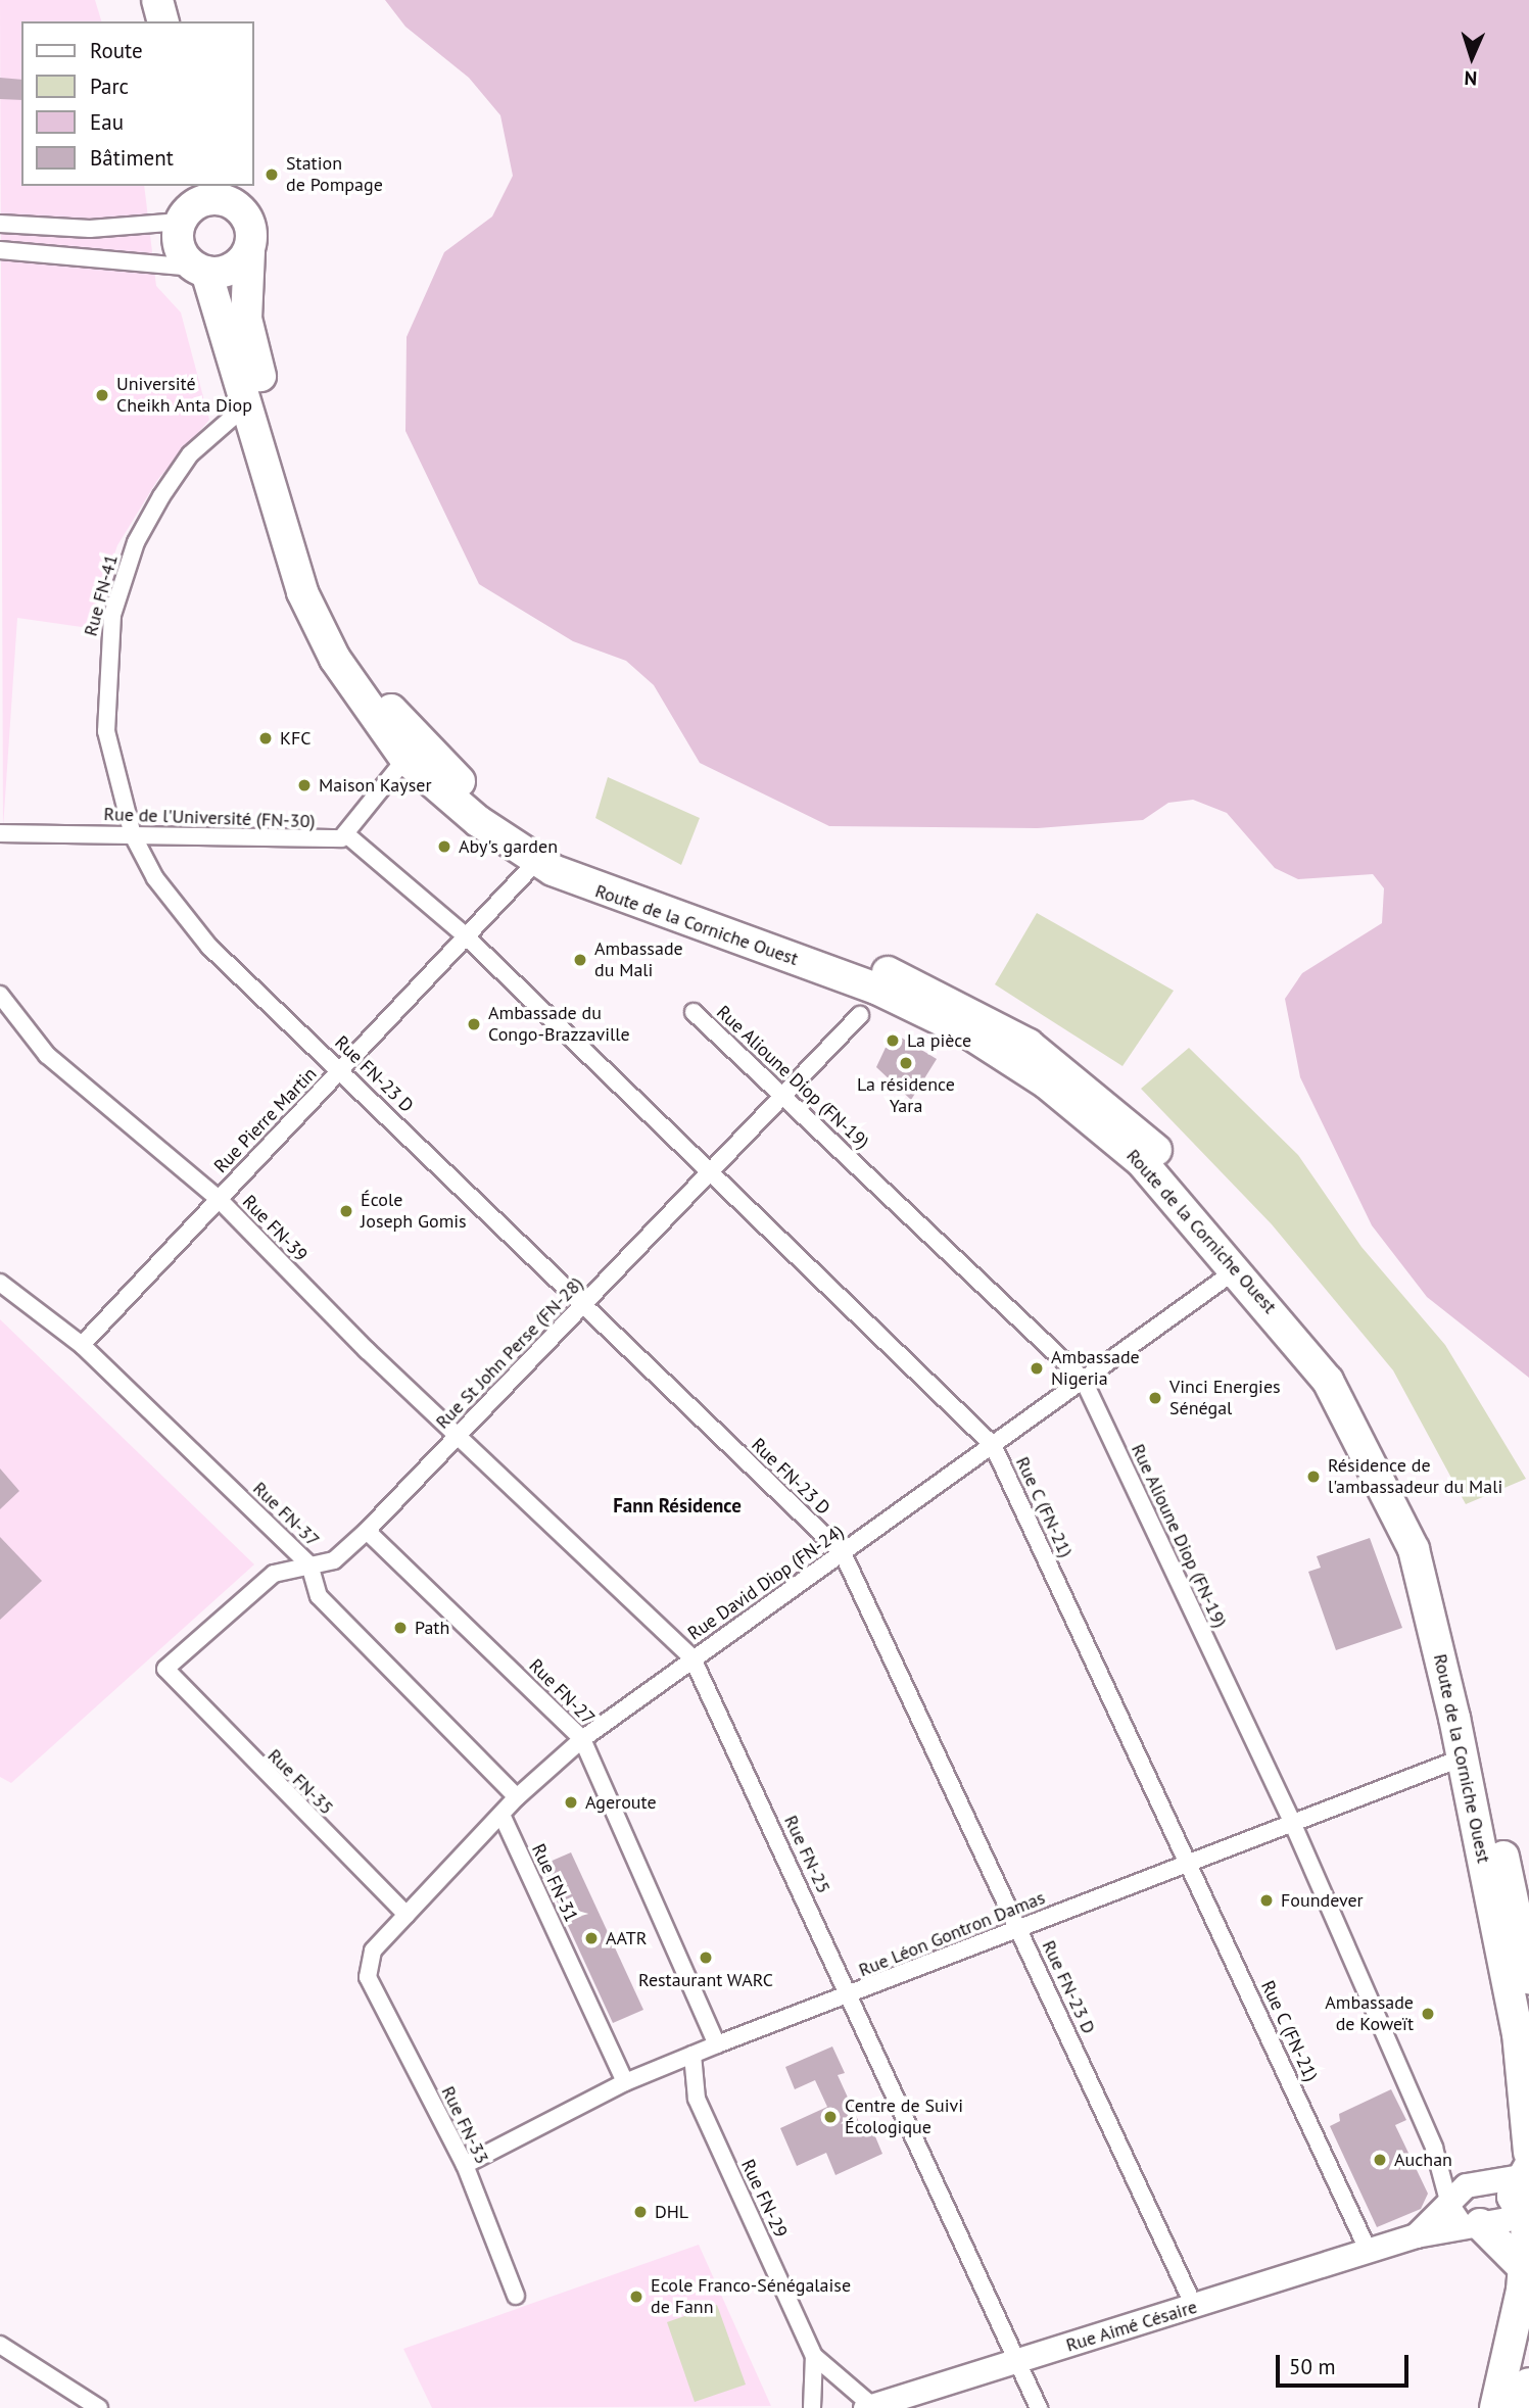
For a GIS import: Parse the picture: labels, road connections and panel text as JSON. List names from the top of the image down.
{
  "streets": {
    "highway": ["Route de la Corniche Ouest"],
    "street": [
      "Rue FN-41",
      "Rue de l'Université (FN-30)",
      "Rue FN-23 D",
      "Rue Alioune Diop (FN-19)",
      "Rue Pierre Martin",
      "Rue FN-39",
      "Rue St John Perse (FN-28)",
      "Rue C (FN-21)",
      "Rue FN-37",
      "Rue David Diop (FN-24)",
      "Rue FN-27",
      "Rue FN-35",
      "Rue FN-25",
      "Rue FN-31",
      "Rue Léon Gontron Damas",
      "Rue FN-33",
      "Rue FN-29",
      "Rue Aimé Césaire"
    ]
  },
  "crossings": [
    ["Rue FN-41", "Rue de l'Université (FN-30)"],
    ["Rue FN-41", "Route de la Corniche Ouest"],
    ["Rue FN-41", "Rue FN-23 D"],
    ["Rue de l'Université (FN-30)", "Rue FN-23 D"],
    ["Route de la Corniche Ouest", "Rue Pierre Martin"],
    ["Route de la Corniche Ouest", "Rue David Diop (FN-24)"],
    ["Route de la Corniche Ouest", "Rue Léon Gontron Damas"],
    ["Route de la Corniche Ouest", "Rue Aimé Césaire"],
    ["Rue FN-23 D", "Rue Pierre Martin"],
    ["Rue FN-23 D", "Rue St John Perse (FN-28)"],
    ["Rue FN-23 D", "Rue David Diop (FN-24)"],
    ["Rue FN-23 D", "Rue Léon Gontron Damas"],
    ["Rue FN-23 D", "Rue Aimé Césaire"],
    ["Rue Alioune Diop (FN-19)", "Rue St John Perse (FN-28)"],
    ["Rue Alioune Diop (FN-19)", "Rue David Diop (FN-24)"],
    ["Rue Alioune Diop (FN-19)", "Rue Léon Gontron Damas"],
    ["Rue Alioune Diop (FN-19)", "Rue Aimé Césaire"],
    ["Rue Pierre Martin", "Rue FN-39"],
    ["Rue Pierre Martin", "Rue C (FN-21)"],
    ["Rue Pierre Martin", "Rue FN-37"],
    ["Rue FN-39", "Rue St John Perse (FN-28)"],
    ["Rue FN-39", "Rue FN-25"],
    ["Rue St John Perse (FN-28)", "Rue C (FN-21)"],
    ["Rue St John Perse (FN-28)", "Rue FN-37"],
    ["Rue St John Perse (FN-28)", "Rue FN-27"],
    ["Rue St John Perse (FN-28)", "Rue FN-35"],
    ["Rue St John Perse (FN-28)", "Rue FN-25"],
    ["Rue C (FN-21)", "Rue David Diop (FN-24)"],
    ["Rue C (FN-21)", "Rue Léon Gontron Damas"],
    ["Rue C (FN-21)", "Rue Aimé Césaire"],
    ["Rue FN-37", "Rue David Diop (FN-24)"],
    ["Rue David Diop (FN-24)", "Rue FN-27"],
    ["Rue David Diop (FN-24)", "Rue FN-35"],
    ["Rue David Diop (FN-24)", "Rue FN-25"],
    ["Rue David Diop (FN-24)", "Rue FN-31"],
    ["Rue David Diop (FN-24)", "Rue FN-33"],
    ["Rue FN-27", "Rue Léon Gontron Damas"],
    ["Rue FN-25", "Rue Léon Gontron Damas"],
    ["Rue FN-25", "Rue Aimé Césaire"],
    ["Rue FN-31", "Rue Léon Gontron Damas"],
    ["Rue Léon Gontron Damas", "Rue FN-33"],
    ["Rue Léon Gontron Damas", "Rue FN-29"]
  ],
  "districts": ["Fann Résidence"],
  "places": [
    "Station de Pompage",
    "Université Cheikh Anta Diop",
    "KFC",
    "Maison Kayser",
    "Aby's garden",
    "Ambassade du Mali",
    "Ambassade du Congo-Brazzaville",
    "La pièce",
    "La résidence Yara",
    "École Joseph Gomis",
    "Ambassade Nigeria",
    "Vinci Energies Sénégal",
    "Résidence de l'ambassadeur du Mali",
    "Path",
    "Ageroute",
    "Foundever",
    "AATR",
    "Restaurant WARC",
    "Ambassade de Koweït",
    "Centre de Suivi Écologique",
    "Auchan",
    "DHL",
    "Ecole Franco-Sénégalaise de Fann"
  ],
  "legend": [
    "Route",
    "Parc",
    "Eau",
    "Bâtiment"
  ],
  "scale_bar": "50 m",
  "north": "bottom"
}
